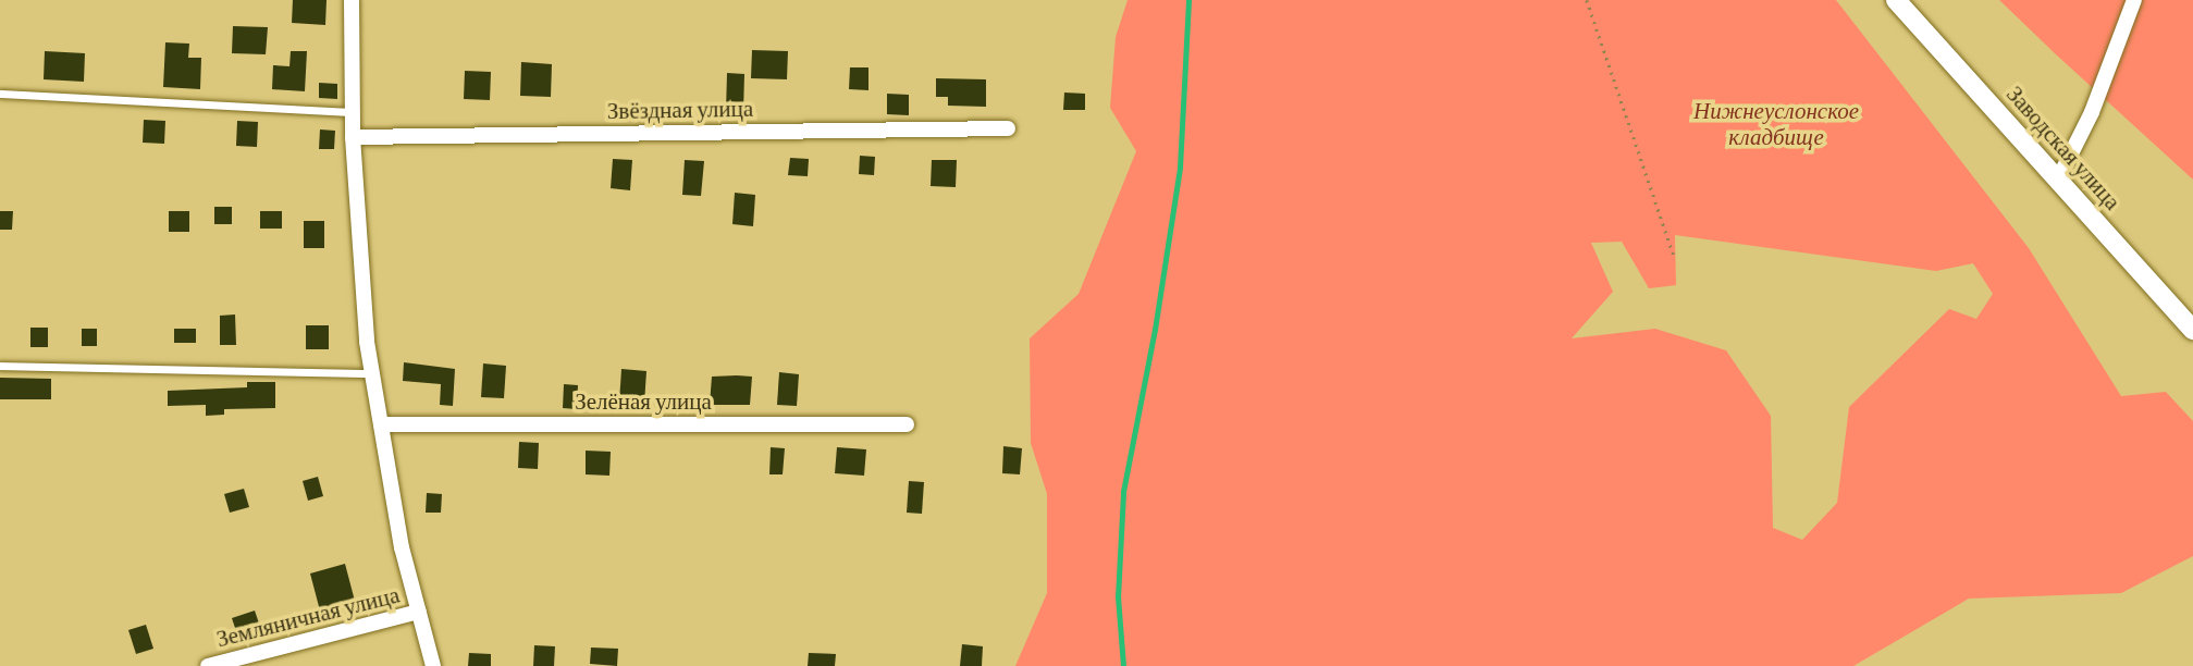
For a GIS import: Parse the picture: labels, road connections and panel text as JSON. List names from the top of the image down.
{
  "streets": {
    "street": [
      "Звёздная улица",
      "Заводская улица",
      "Зелёная улица",
      "Земляничная улица"
    ]
  },
  "parks": ["Нижнеуслонское кладбище"]
}
